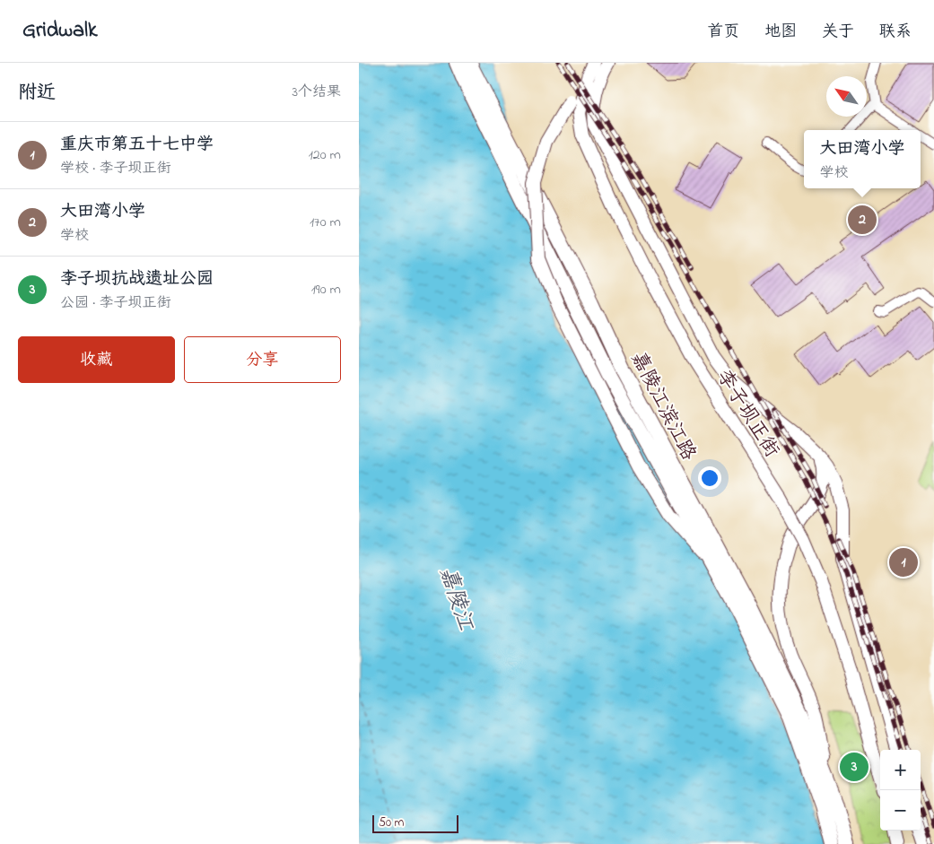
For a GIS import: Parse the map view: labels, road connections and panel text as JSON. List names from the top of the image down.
{
  "streets": {
    "main road": ["嘉陵江滨江路", "李子坝正街"]
  },
  "water": ["嘉陵江"],
  "scale_bar": "50 m",
  "north": "top left",
  "page": {
    "header": "Gridwalk",
    "nav": [
      "首页",
      "地图",
      "关于",
      "联系"
    ],
    "heading": ["附近", "3个结果"],
    "list": [
      {
        "mark": "1",
        "name": "重庆市第五十七中学",
        "note": "学校 · 李子坝正街",
        "value": "120 m"
      },
      {
        "mark": "2",
        "name": "大田湾小学",
        "note": "学校",
        "value": "170 m"
      },
      {
        "mark": "3",
        "name": "李子坝抗战遗址公园",
        "note": "公园 · 李子坝正街",
        "value": "190 m"
      }
    ],
    "popup": ["大田湾小学", "学校"],
    "pins": ["2", "1", "3"],
    "buttons": ["收藏", "分享"],
    "map_buttons": ["+", "−"],
    "scale": "50 m"
  }
}
